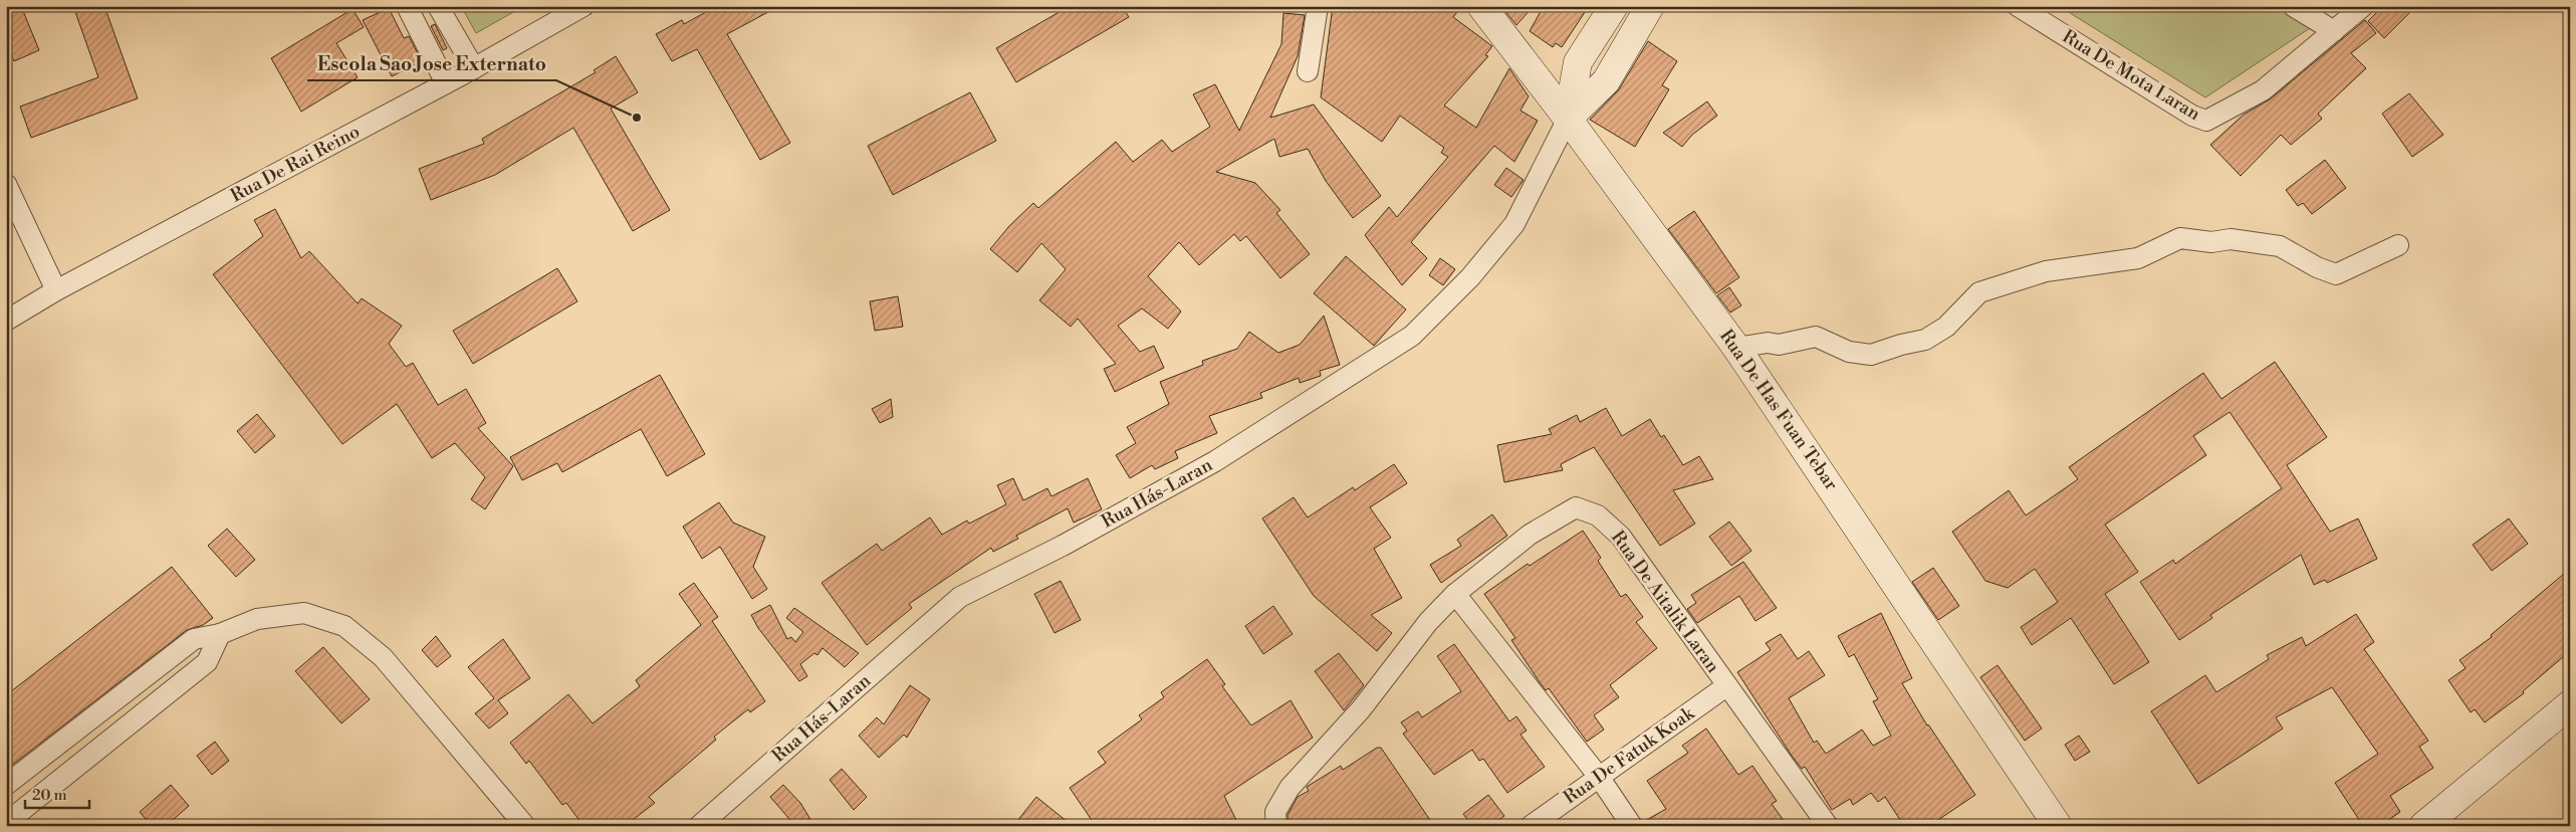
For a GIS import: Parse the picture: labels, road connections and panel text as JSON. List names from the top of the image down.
{
  "streets": {
    "street": [
      "Rua De Mota Laran",
      "Rua De Rai Reino",
      "Rua De Has Fuan Tebar",
      "Rua Hás-Laran",
      "Rua De Aitalik Laran",
      "Rua De Fatuk Koak"
    ]
  },
  "crossings": [
    ["Rua De Has Fuan Tebar", "Rua Hás-Laran"],
    ["Rua De Aitalik Laran", "Rua De Fatuk Koak"]
  ],
  "places": ["Escola Sao Jose Externato"],
  "scale_bar": "20 m"
}
